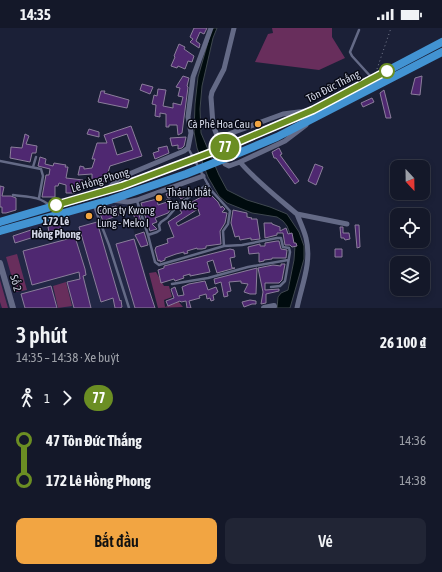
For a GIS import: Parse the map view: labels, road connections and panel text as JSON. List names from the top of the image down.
{
  "streets": {
    "highway": ["Tôn Đức Thắng", "Lê Hồng Phong"],
    "street": ["Số 2"]
  },
  "crossings": [
    ["Tôn Đức Thắng", "Lê Hồng Phong"]
  ],
  "places": [
    "Cà Phê Hoa Cau",
    "Thánh thất Trà Nóc",
    "172 Lê Hồng Phong",
    "Công ty Kwong Lung - Meko I"
  ],
  "lines": ["bus line 77"],
  "north": "bottom",
  "page": {
    "status": "14:35",
    "on_map": "77",
    "heading": ["3 phút", "14:35 – 14:38 · Xe buýt", "26 100 ₫"],
    "legs": ["1", "77"],
    "list": [
      {
        "name": "47 Tôn Đức Thắng",
        "value": "14:36"
      },
      {
        "name": "172 Lê Hồng Phong",
        "value": "14:38"
      }
    ],
    "buttons": ["Bắt đầu", "Vé"]
  }
}
